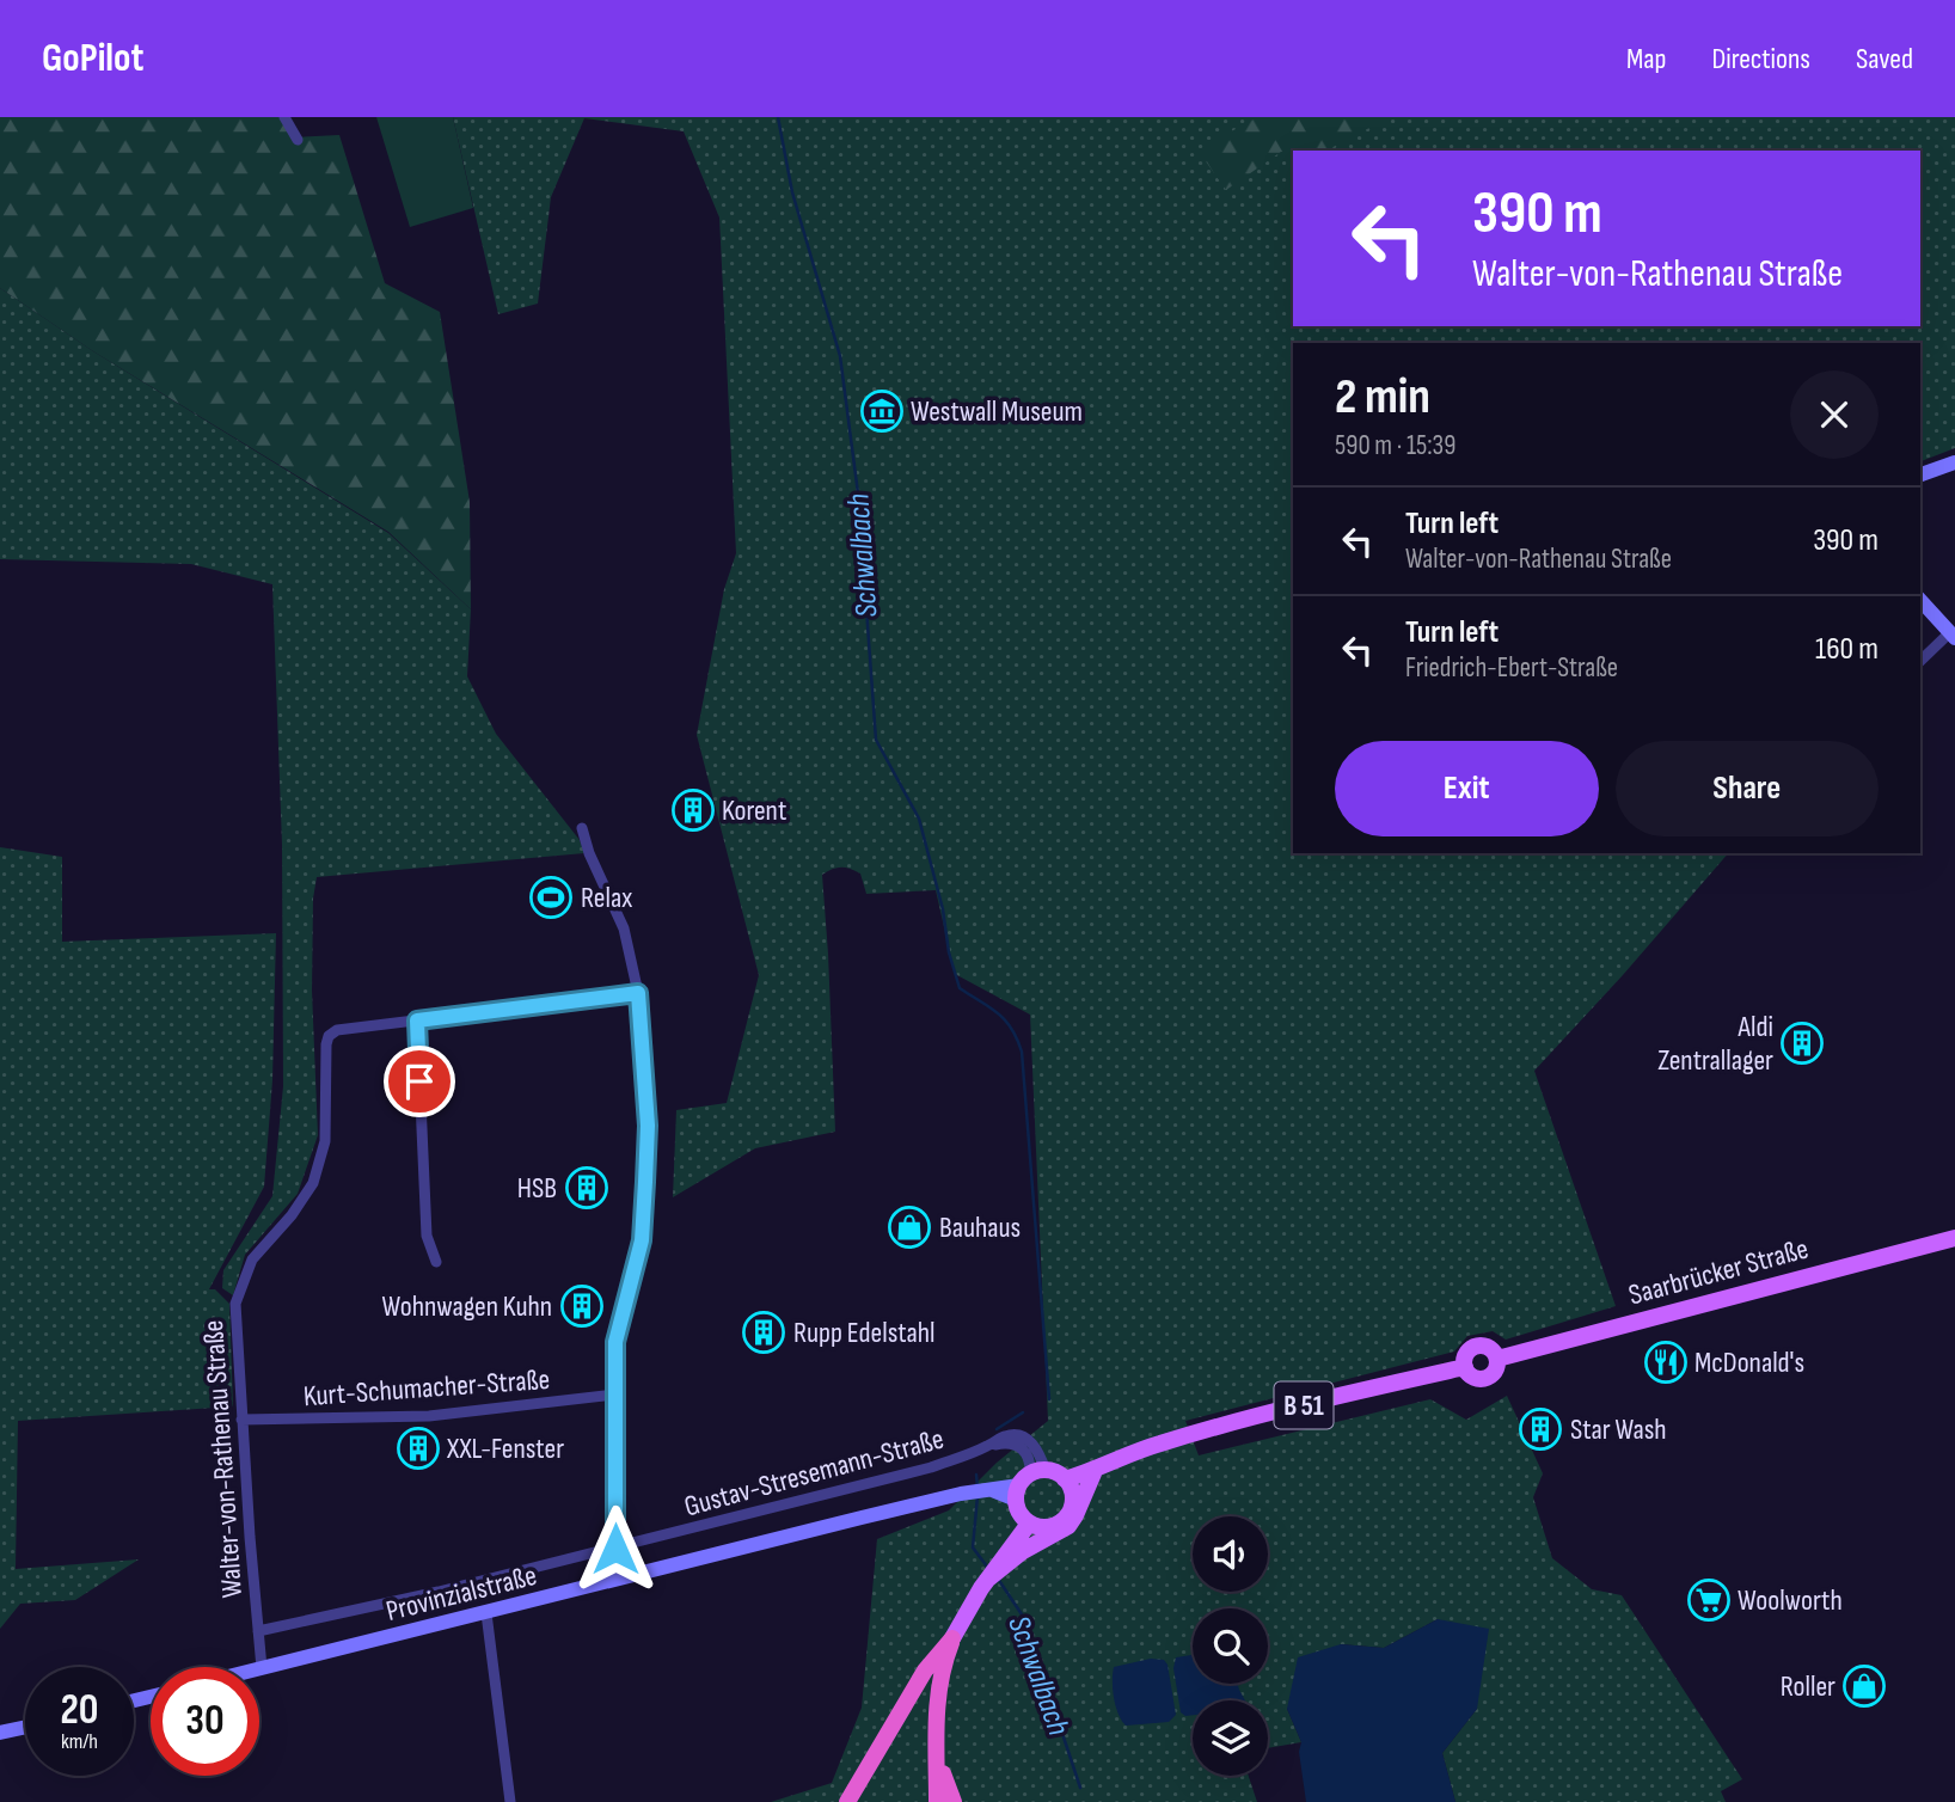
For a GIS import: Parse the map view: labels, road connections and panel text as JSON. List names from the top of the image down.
{
  "streets": {
    "main road": ["Saarbrücker Straße", "B 51", "Provinzialstraße"],
    "street": ["Kurt-Schumacher-Straße", "Walter-von-Rathenau Straße", "Gustav-Stresemann-Straße"]
  },
  "crossings": [
    ["Saarbrücker Straße", "B 51"],
    ["Kurt-Schumacher-Straße", "Walter-von-Rathenau Straße"],
    ["B 51", "Gustav-Stresemann-Straße"],
    ["B 51", "Provinzialstraße"],
    ["Walter-von-Rathenau Straße", "Gustav-Stresemann-Straße"],
    ["Walter-von-Rathenau Straße", "Provinzialstraße"],
    ["Gustav-Stresemann-Straße", "Provinzialstraße"]
  ],
  "water": ["Schwalbach"],
  "places": {
    "museum": ["Westwall Museum"],
    "building": [
      "Korent",
      "Aldi Zentrallager",
      "HSB",
      "Wohnwagen Kuhn",
      "Rupp Edelstahl",
      "Star Wash",
      "XXL-Fenster"
    ],
    "sports": ["Relax"],
    "shop": ["Bauhaus", "Roller"],
    "restaurant": ["McDonald's"],
    "supermarket": ["Woolworth"]
  },
  "page": {
    "header": "GoPilot",
    "nav": ["Map", "Directions", "Saved"],
    "turn": ["390 m", "Walter-von-Rathenau Straße"],
    "heading": ["2 min", "590 m · 15:39"],
    "list": [
      {
        "name": "Turn left",
        "note": "Walter-von-Rathenau Straße",
        "value": "390 m"
      },
      {
        "name": "Turn left",
        "note": "Friedrich-Ebert-Straße",
        "value": "160 m"
      }
    ],
    "buttons": ["Exit", "Share"],
    "speed": "20 km/h",
    "limit": "30"
  }
}
